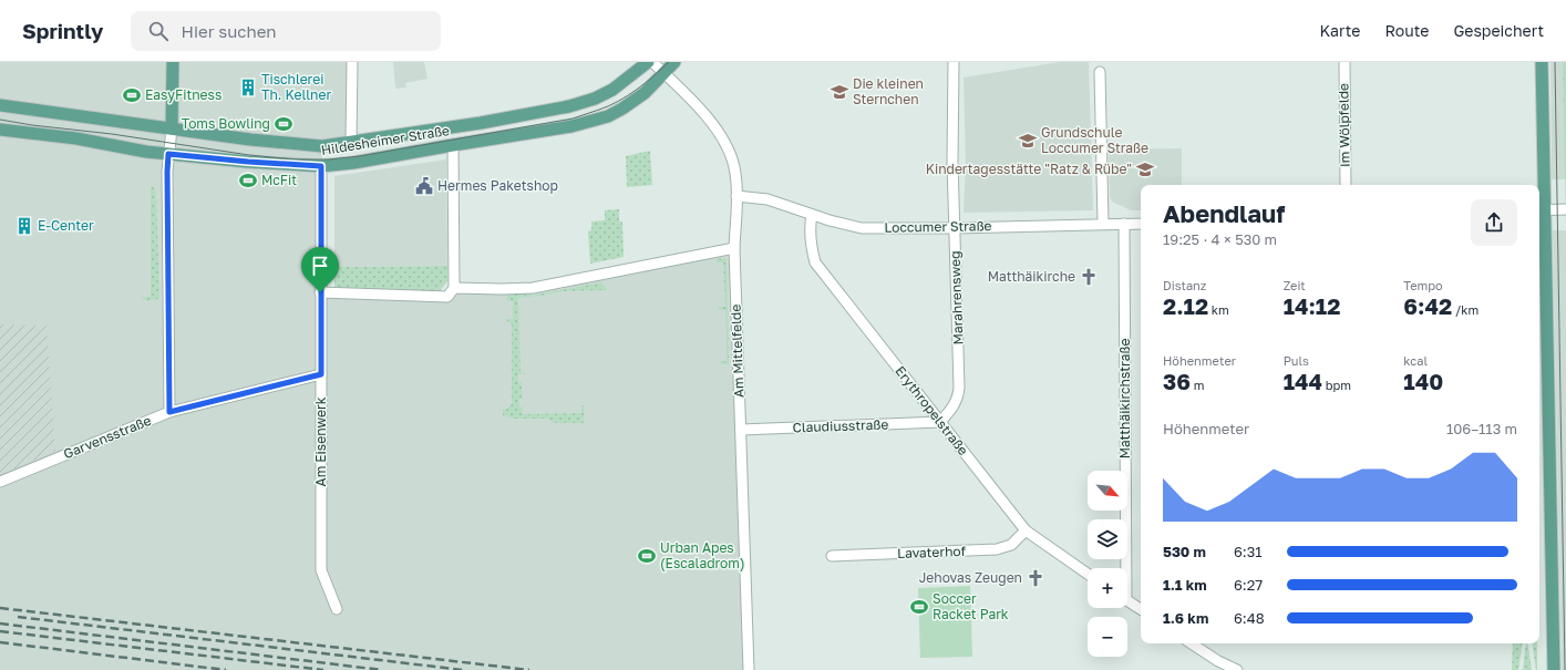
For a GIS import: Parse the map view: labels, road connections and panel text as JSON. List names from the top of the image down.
{
  "streets": {
    "main road": ["Hildesheimer Straße"],
    "street": [
      "Im Wölpfelde",
      "Loccumer Straße",
      "Marahrensweg",
      "Am Mittelfelde",
      "Matthäikirchstraße",
      "Erythropelstraße",
      "Claudiusstraße",
      "Garvensstraße",
      "Am Eisenwerk",
      "Lavaterhof"
    ]
  },
  "crossings": [
    ["Hildesheimer Straße", "Am Mittelfelde"],
    ["Hildesheimer Straße", "Am Eisenwerk"],
    ["Loccumer Straße", "Marahrensweg"],
    ["Loccumer Straße", "Am Mittelfelde"],
    ["Loccumer Straße", "Matthäikirchstraße"],
    ["Loccumer Straße", "Erythropelstraße"],
    ["Marahrensweg", "Erythropelstraße"],
    ["Marahrensweg", "Claudiusstraße"],
    ["Am Mittelfelde", "Claudiusstraße"],
    ["Erythropelstraße", "Claudiusstraße"],
    ["Erythropelstraße", "Lavaterhof"],
    ["Garvensstraße", "Am Eisenwerk"]
  ],
  "places": {
    "building": ["Tischlerei Th. Kellner", "E-Center"],
    "school or university": ["Die kleinen Sternchen", "Grundschule Loccumer Straße", "Kindertagesstätte \"Ratz & Rübe\""],
    "sports": [
      "EasyFitness",
      "Toms Bowling",
      "McFit",
      "Urban Apes (Escaladrom)",
      "Soccer Racket Park"
    ],
    "public building": ["Hermes Paketshop"],
    "church": ["Matthäikirche", "Jehovas Zeugen"]
  },
  "north": "bottom right",
  "page": {
    "header": "Sprintly",
    "search": "Hier suchen",
    "nav": ["Karte", "Route", "Gespeichert"],
    "heading": ["Abendlauf", "19:25 · 4 × 530 m"],
    "stats": [
      ["Distanz", "2.12 km"],
      ["Zeit", "14:12"],
      ["Tempo", "6:42 /km"],
      ["Höhenmeter", "36 m"],
      ["Puls", "144 bpm"],
      ["kcal", "140"]
    ],
    "chart": ["Höhenmeter", "106–113 m"],
    "map_buttons": ["+", "−"],
    "list": [
      {
        "name": "530 m",
        "note": "6:31"
      },
      {
        "name": "1.1 km",
        "note": "6:27"
      },
      {
        "name": "1.6 km",
        "note": "6:48"
      }
    ]
  }
}
